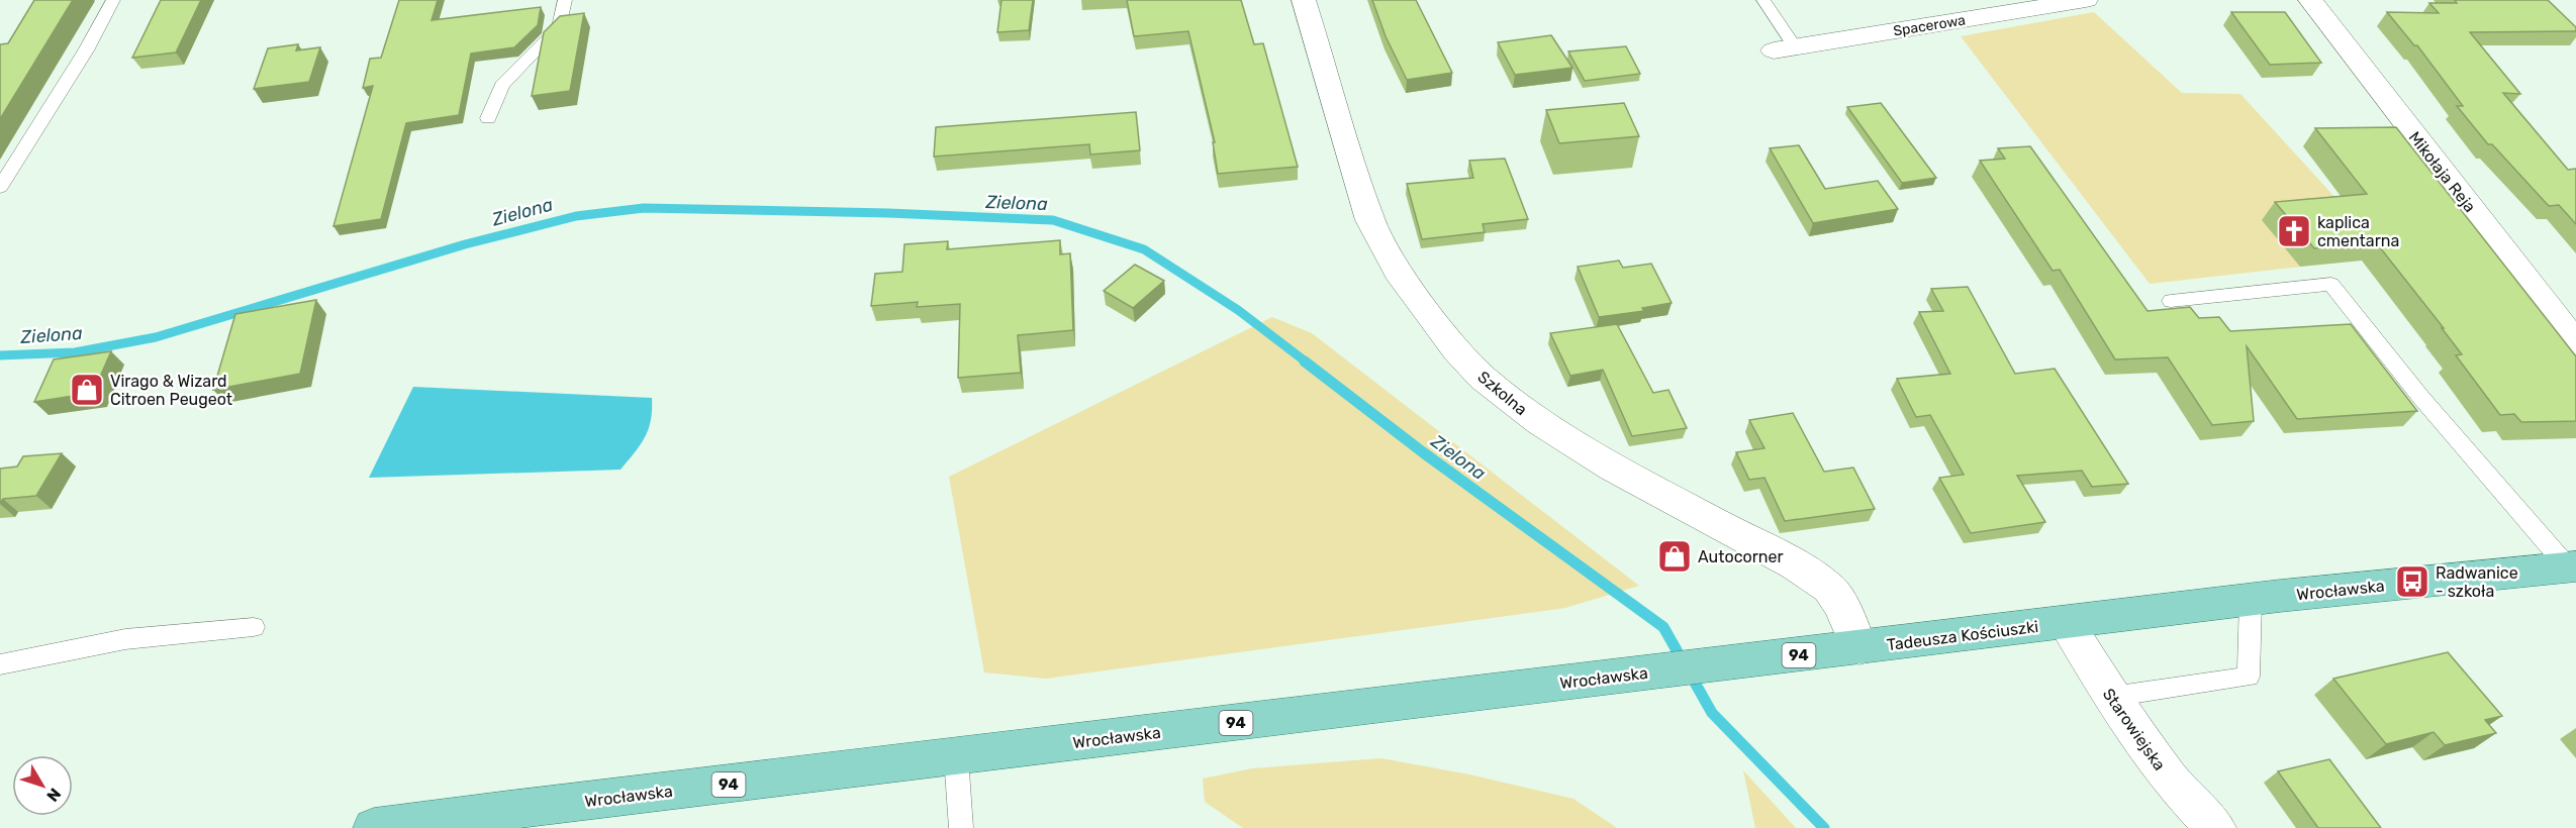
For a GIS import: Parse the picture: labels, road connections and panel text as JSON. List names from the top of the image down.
{
  "streets": {
    "main road": ["Wrocławska", "Tadeusza Kościuszki", "94"],
    "street": [
      "Spacerowa",
      "Mikołaja Reja",
      "Szkolna",
      "Starowiejska"
    ]
  },
  "crossings": [
    ["Szkolna", "Wrocławska"],
    ["Szkolna", "Tadeusza Kościuszki"],
    ["Wrocławska", "Tadeusza Kościuszki"],
    ["Wrocławska", "94"],
    ["Tadeusza Kościuszki", "94"],
    ["Tadeusza Kościuszki", "Starowiejska"],
    ["94", "Starowiejska"]
  ],
  "water": ["Zielona"],
  "places": {
    "church": ["kaplica cmentarna"],
    "shop": ["Virago & Wizard Citroen Peugeot", "Autocorner"],
    "bus stop": ["Radwanice - szkoła"]
  },
  "north": "bottom right"
}
